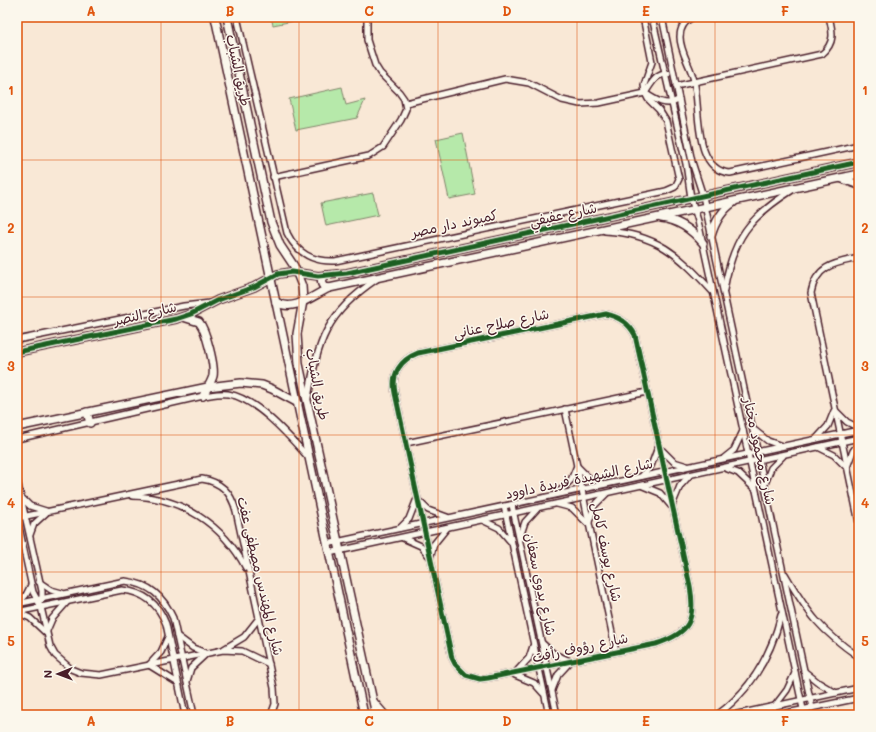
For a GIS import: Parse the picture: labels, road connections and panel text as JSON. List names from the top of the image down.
{
  "streets": {
    "street": [
      "طريق الشباب",
      "شارع عفيفي",
      "كمبوند دار مصر",
      "شارع النصر",
      "شارع صلاح عنانى",
      "شارع محمود مختار",
      "شارع الشهيدة فريدة داوود",
      "شارع يوسف كامل",
      "شارع المهندس مصطفى عفت",
      "شارع بدوي سعفان",
      "شارع رؤوف رأفت"
    ]
  },
  "crossings": [
    ["طريق الشباب", "شارع عفيفي"],
    ["طريق الشباب", "شارع النصر"],
    ["طريق الشباب", "شارع الشهيدة فريدة داوود"],
    ["شارع عفيفي", "شارع النصر"],
    ["شارع عفيفي", "شارع محمود مختار"],
    ["شارع صلاح عنانى", "شارع الشهيدة فريدة داوود"],
    ["شارع صلاح عنانى", "شارع يوسف كامل"],
    ["شارع صلاح عنانى", "شارع رؤوف رأفت"],
    ["شارع محمود مختار", "شارع الشهيدة فريدة داوود"],
    ["شارع الشهيدة فريدة داوود", "شارع يوسف كامل"],
    ["شارع الشهيدة فريدة داوود", "شارع بدوي سعفان"],
    ["شارع الشهيدة فريدة داوود", "شارع رؤوف رأفت"],
    ["شارع يوسف كامل", "شارع رؤوف رأفت"],
    ["شارع بدوي سعفان", "شارع رؤوف رأفت"]
  ],
  "north": "left",
  "grid": {
    "columns": [
      "A",
      "B",
      "C",
      "D",
      "E",
      "F"
    ],
    "rows": [
      "1",
      "2",
      "3",
      "4",
      "5"
    ]
  }
}
